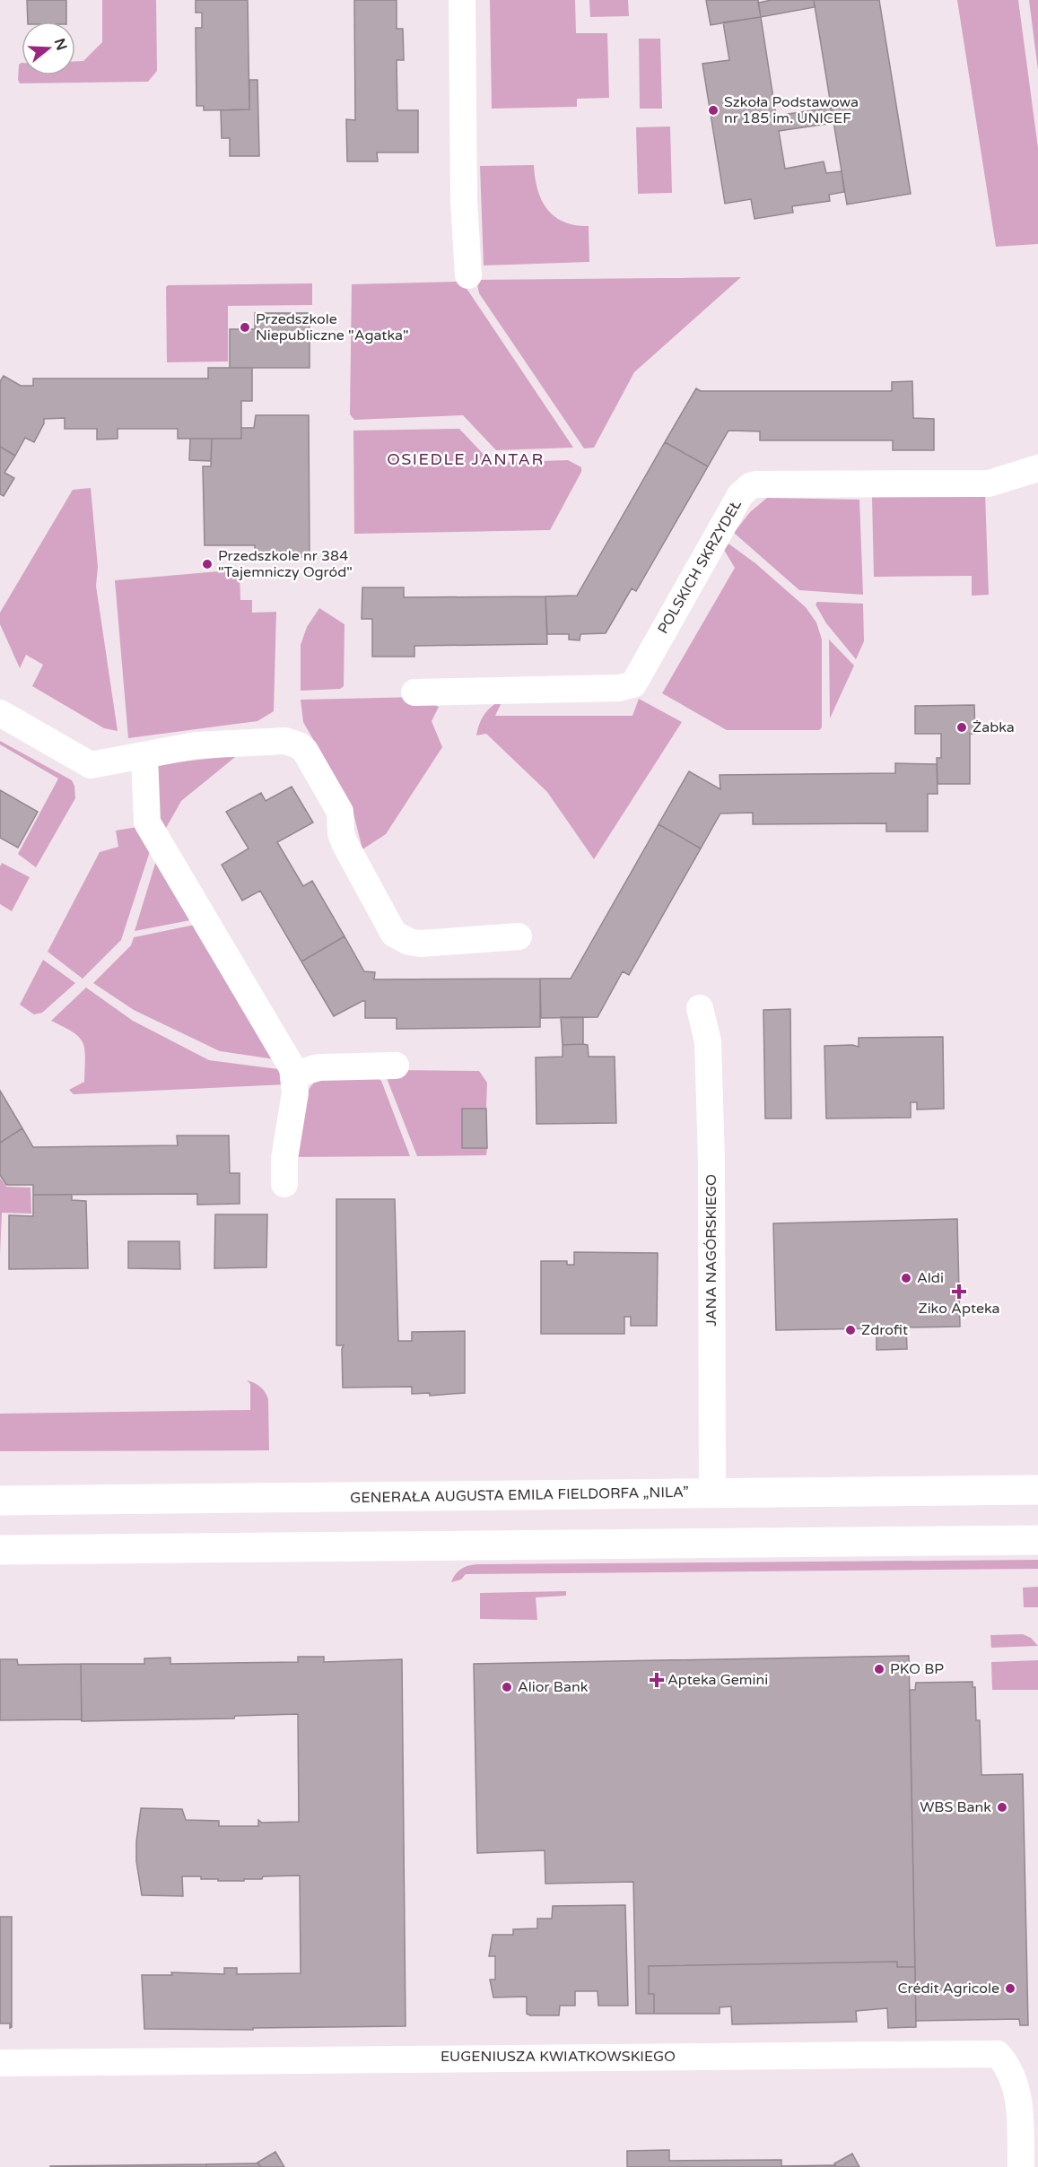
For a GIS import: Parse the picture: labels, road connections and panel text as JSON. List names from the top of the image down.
{
  "streets": {
    "street": [
      "POLSKICH SKRZYDEŁ",
      "JANA NAGÓRSKIEGO",
      "GENERAŁA AUGUSTA EMILA FIELDORFA „NILA”",
      "EUGENIUSZA KWIATKOWSKIEGO"
    ]
  },
  "crossings": [
    ["JANA NAGÓRSKIEGO", "GENERAŁA AUGUSTA EMILA FIELDORFA „NILA”"]
  ],
  "districts": ["OSIEDLE JANTAR"],
  "places": {
    "other": [
      "Szkoła Podstawowa nr 185 im. UNICEF",
      "Przedszkole Niepubliczne \"Agatka\"",
      "Przedszkole nr 384 \"Tajemniczy Ogród\"",
      "Żabka",
      "Aldi",
      "Zdrofit",
      "PKO BP",
      "Alior Bank",
      "WBS Bank",
      "Crédit Agricole"
    ],
    "health": ["Ziko Apteka", "Apteka Gemini"]
  },
  "north": "right"
}
